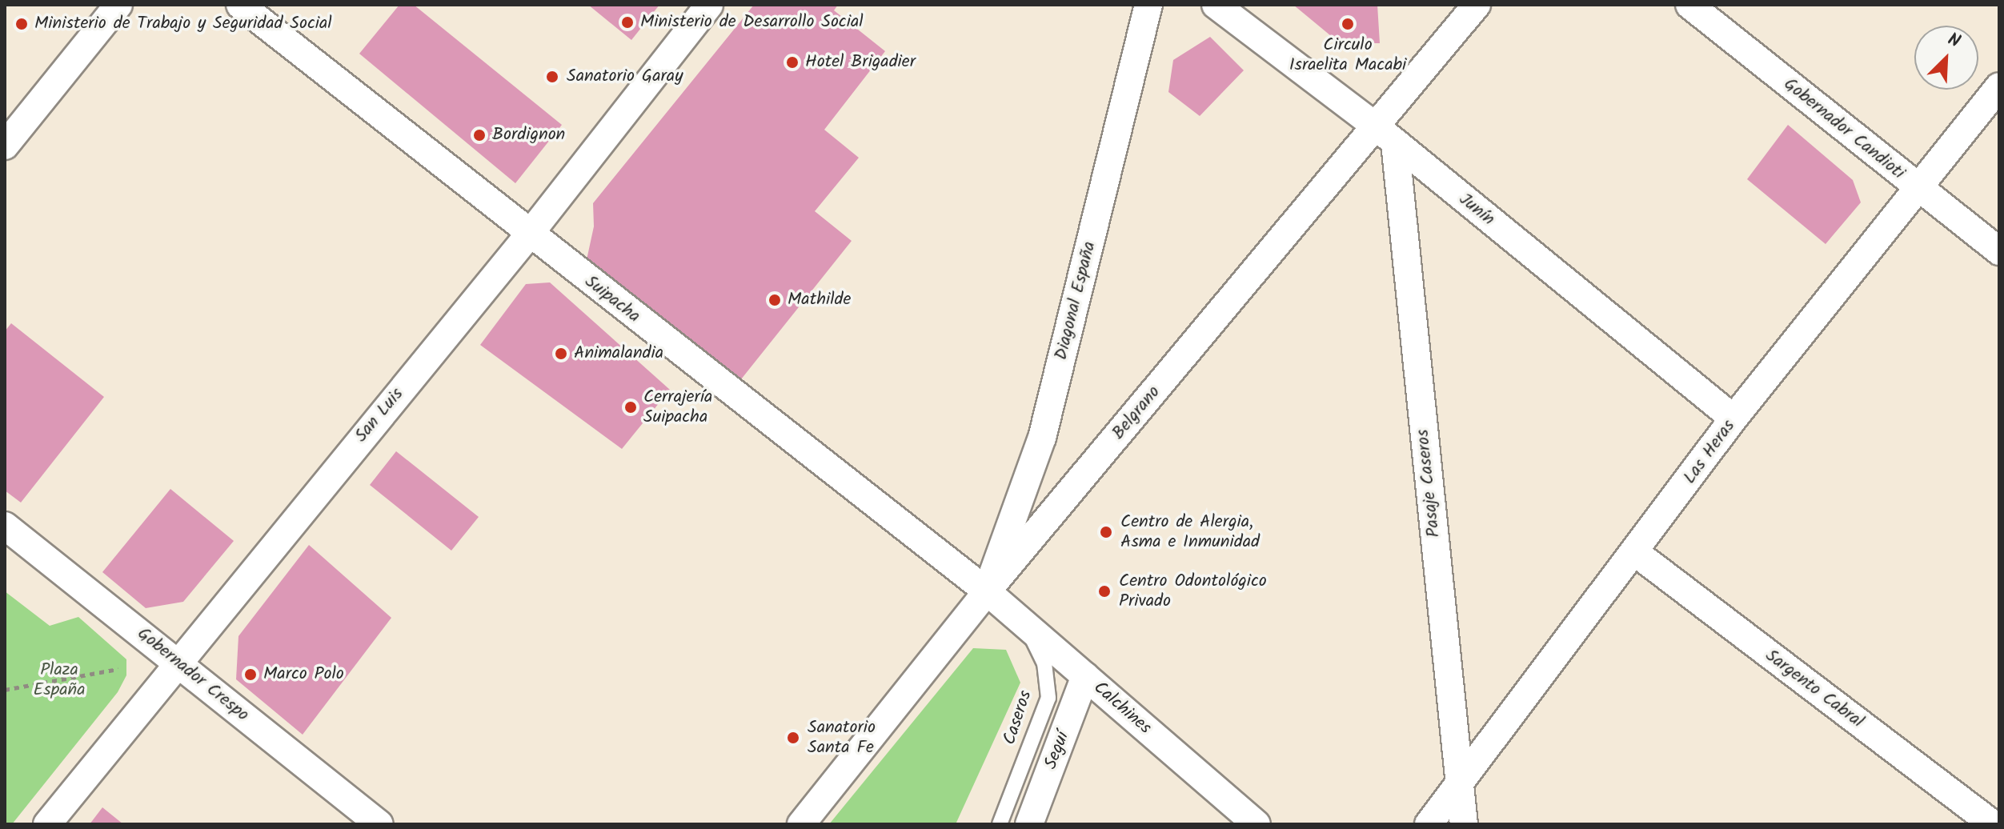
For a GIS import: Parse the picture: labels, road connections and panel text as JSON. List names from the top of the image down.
{
  "streets": {
    "street": [
      "Gobernador Candioti",
      "Junín",
      "Suipacha",
      "Diagonal España",
      "Belgrano",
      "San Luis",
      "Las Heras",
      "Pasaje Caseros",
      "Gobernador Crespo",
      "Sargento Cabral",
      "Calchines",
      "Seguí"
    ],
    "lane": ["Caseros"]
  },
  "crossings": [
    ["Gobernador Candioti", "Las Heras"],
    ["Junín", "Belgrano"],
    ["Junín", "Las Heras"],
    ["Junín", "Pasaje Caseros"],
    ["Suipacha", "Diagonal España"],
    ["Suipacha", "Belgrano"],
    ["Suipacha", "San Luis"],
    ["Suipacha", "Calchines"],
    ["Diagonal España", "Belgrano"],
    ["Diagonal España", "Calchines"],
    ["Belgrano", "Pasaje Caseros"],
    ["Belgrano", "Calchines"],
    ["San Luis", "Gobernador Crespo"],
    ["Las Heras", "Pasaje Caseros"],
    ["Las Heras", "Sargento Cabral"],
    ["Calchines", "Caseros"],
    ["Calchines", "Seguí"]
  ],
  "parks": ["Plaza España"],
  "places": [
    "Ministerio de Desarrollo Social",
    "Ministerio de Trabajo y Seguridad Social",
    "Circulo Israelita Macabi",
    "Hotel Brigadier",
    "Sanatorio Garay",
    "Bordignon",
    "Mathilde",
    "Animalandia",
    "Cerrajería Suipacha",
    "Centro de Alergia, Asma e Inmunidad",
    "Centro Odontológico Privado",
    "Marco Polo",
    "Sanatorio Santa Fe"
  ],
  "north": "top right"
}
